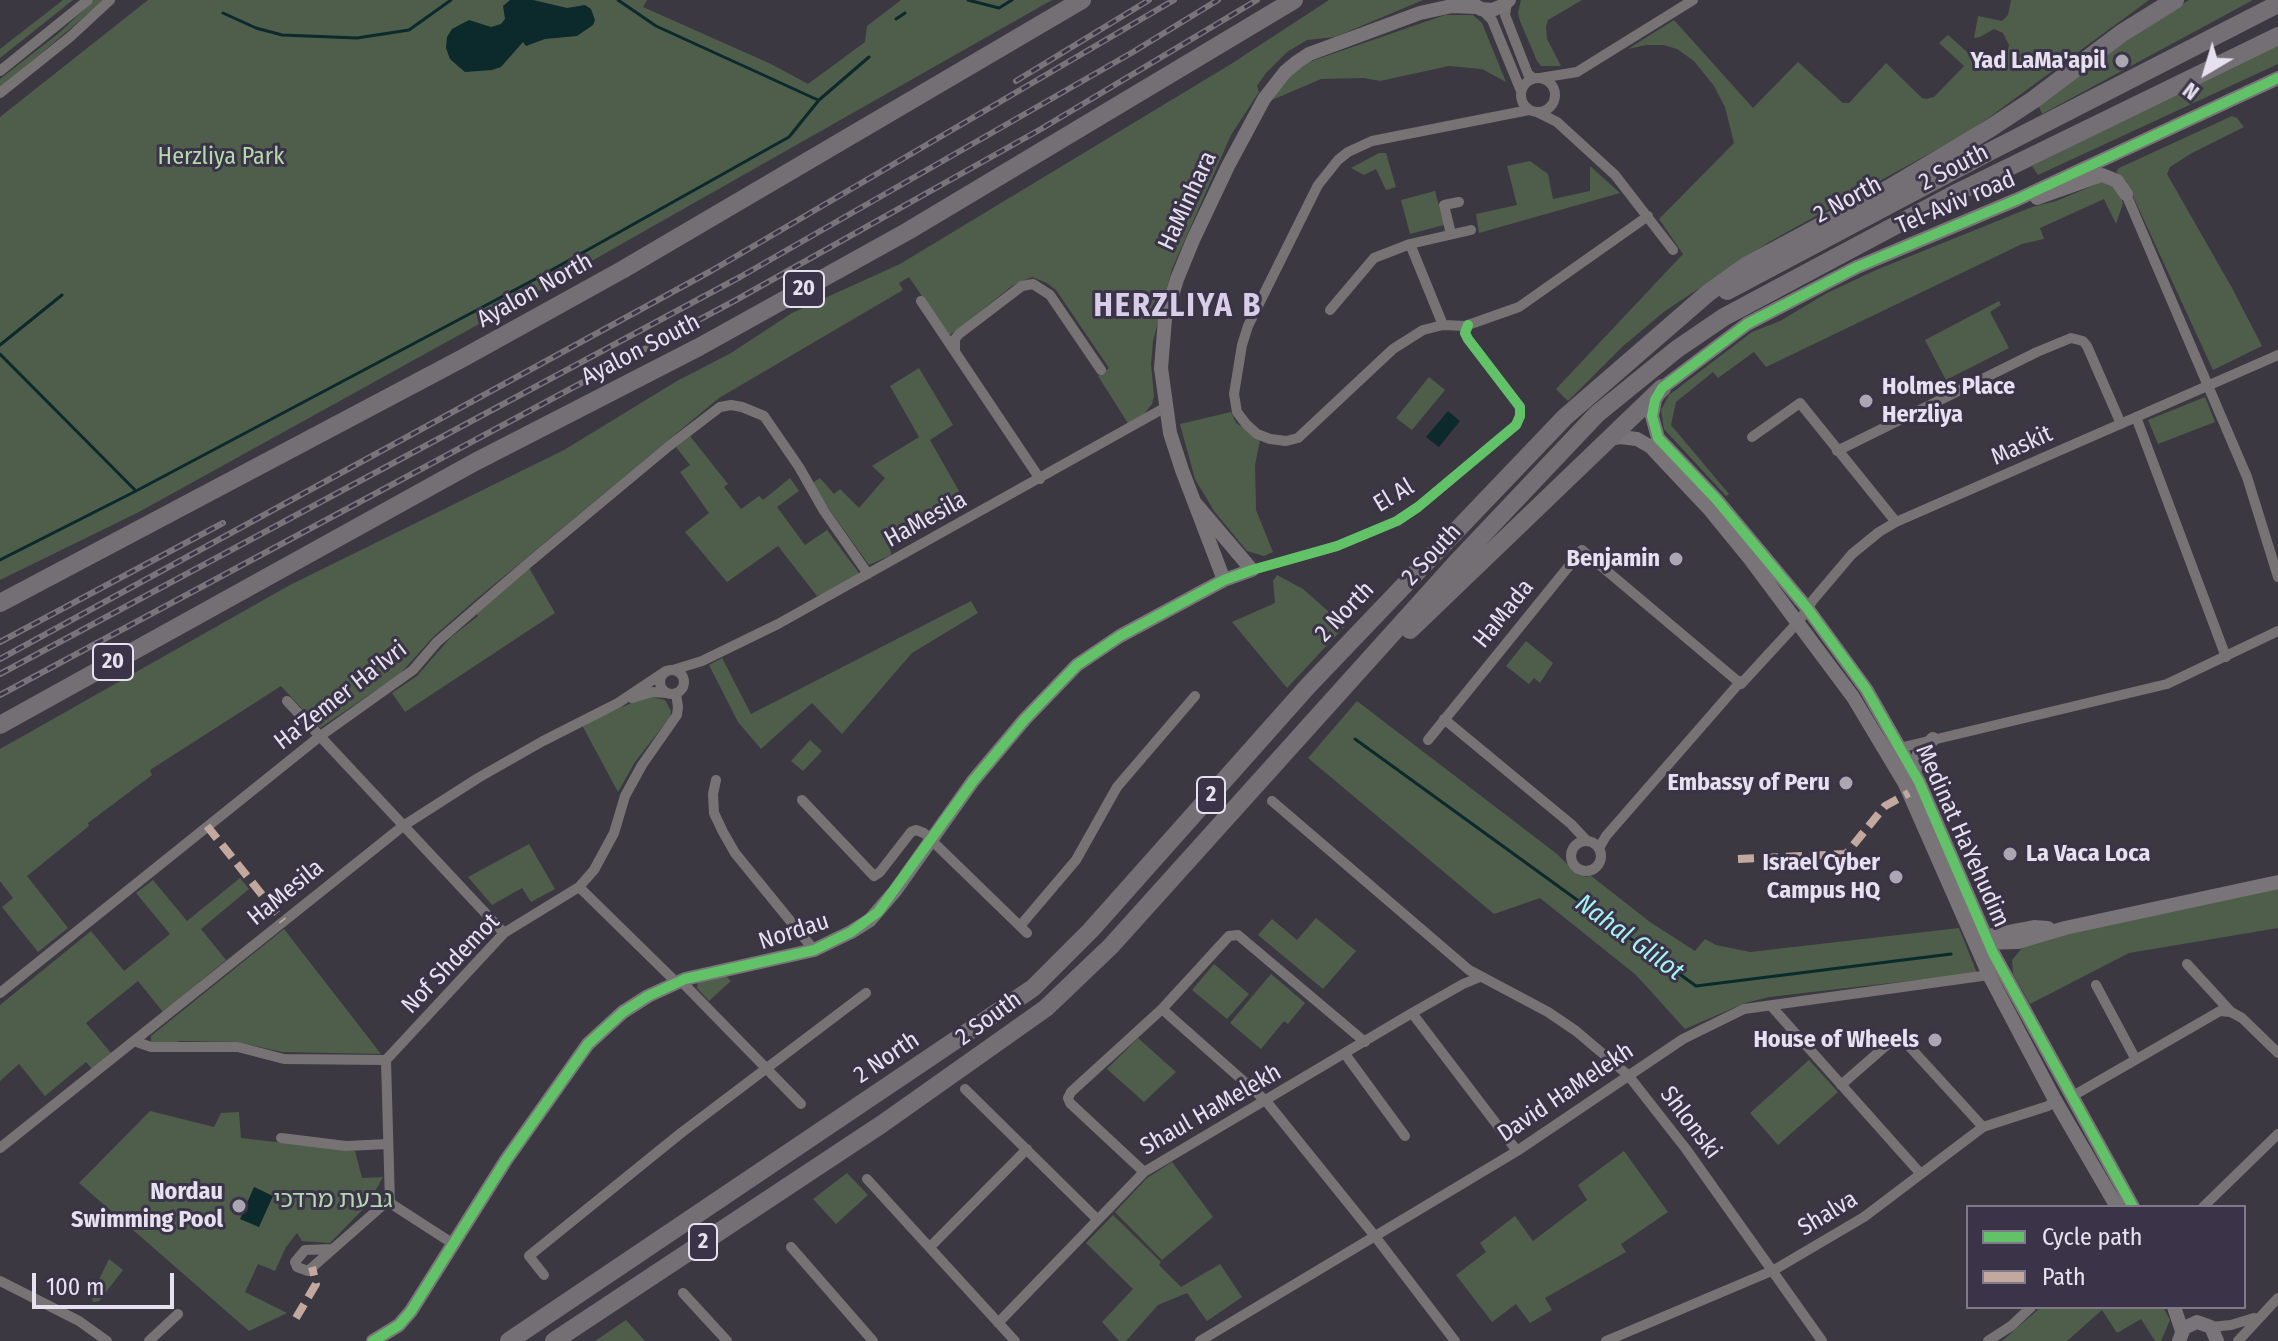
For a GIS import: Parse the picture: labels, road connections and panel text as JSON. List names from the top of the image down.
{
  "streets": {
    "highway": [
      "2 South",
      "2 North",
      "20",
      "Ayalon North",
      "Ayalon South",
      "2"
    ],
    "street": [
      "HaMinhara",
      "Tel-Aviv road",
      "Maskit",
      "El Al",
      "HaMesila",
      "HaMada",
      "Ha'Zemer Ha'Ivri",
      "Medinat HaYehudim",
      "Nordau",
      "Nof Shdemot",
      "David HaMelekh",
      "Shaul HaMelekh",
      "Shlonski",
      "Shalva"
    ]
  },
  "crossings": [
    ["HaMinhara", "El Al"],
    ["HaMinhara", "HaMesila"],
    ["HaMinhara", "Nordau"],
    ["Tel-Aviv road", "Medinat HaYehudim"],
    ["Maskit", "HaMada"],
    ["Maskit", "Medinat HaYehudim"],
    ["El Al", "Nordau"],
    ["HaMesila", "Ha'Zemer Ha'Ivri"],
    ["HaMesila", "Nof Shdemot"],
    ["Medinat HaYehudim", "David HaMelekh"],
    ["Medinat HaYehudim", "Shalva"],
    ["David HaMelekh", "Shlonski"],
    ["Shaul HaMelekh", "Shlonski"],
    ["Shlonski", "Shalva"]
  ],
  "districts": ["HERZLIYA B"],
  "water": ["Nahal Glilot"],
  "parks": ["Herzliya Park", "גבעת מרדכי"],
  "places": [
    "Yad LaMa'apil",
    "Holmes Place Herzliya",
    "Benjamin",
    "Embassy of Peru",
    "La Vaca Loca",
    "Israel Cyber Campus HQ",
    "House of Wheels",
    "Nordau Swimming Pool"
  ],
  "legend": ["Cycle path", "Path"],
  "scale_bar": "100 m",
  "north": "bottom left"
}
